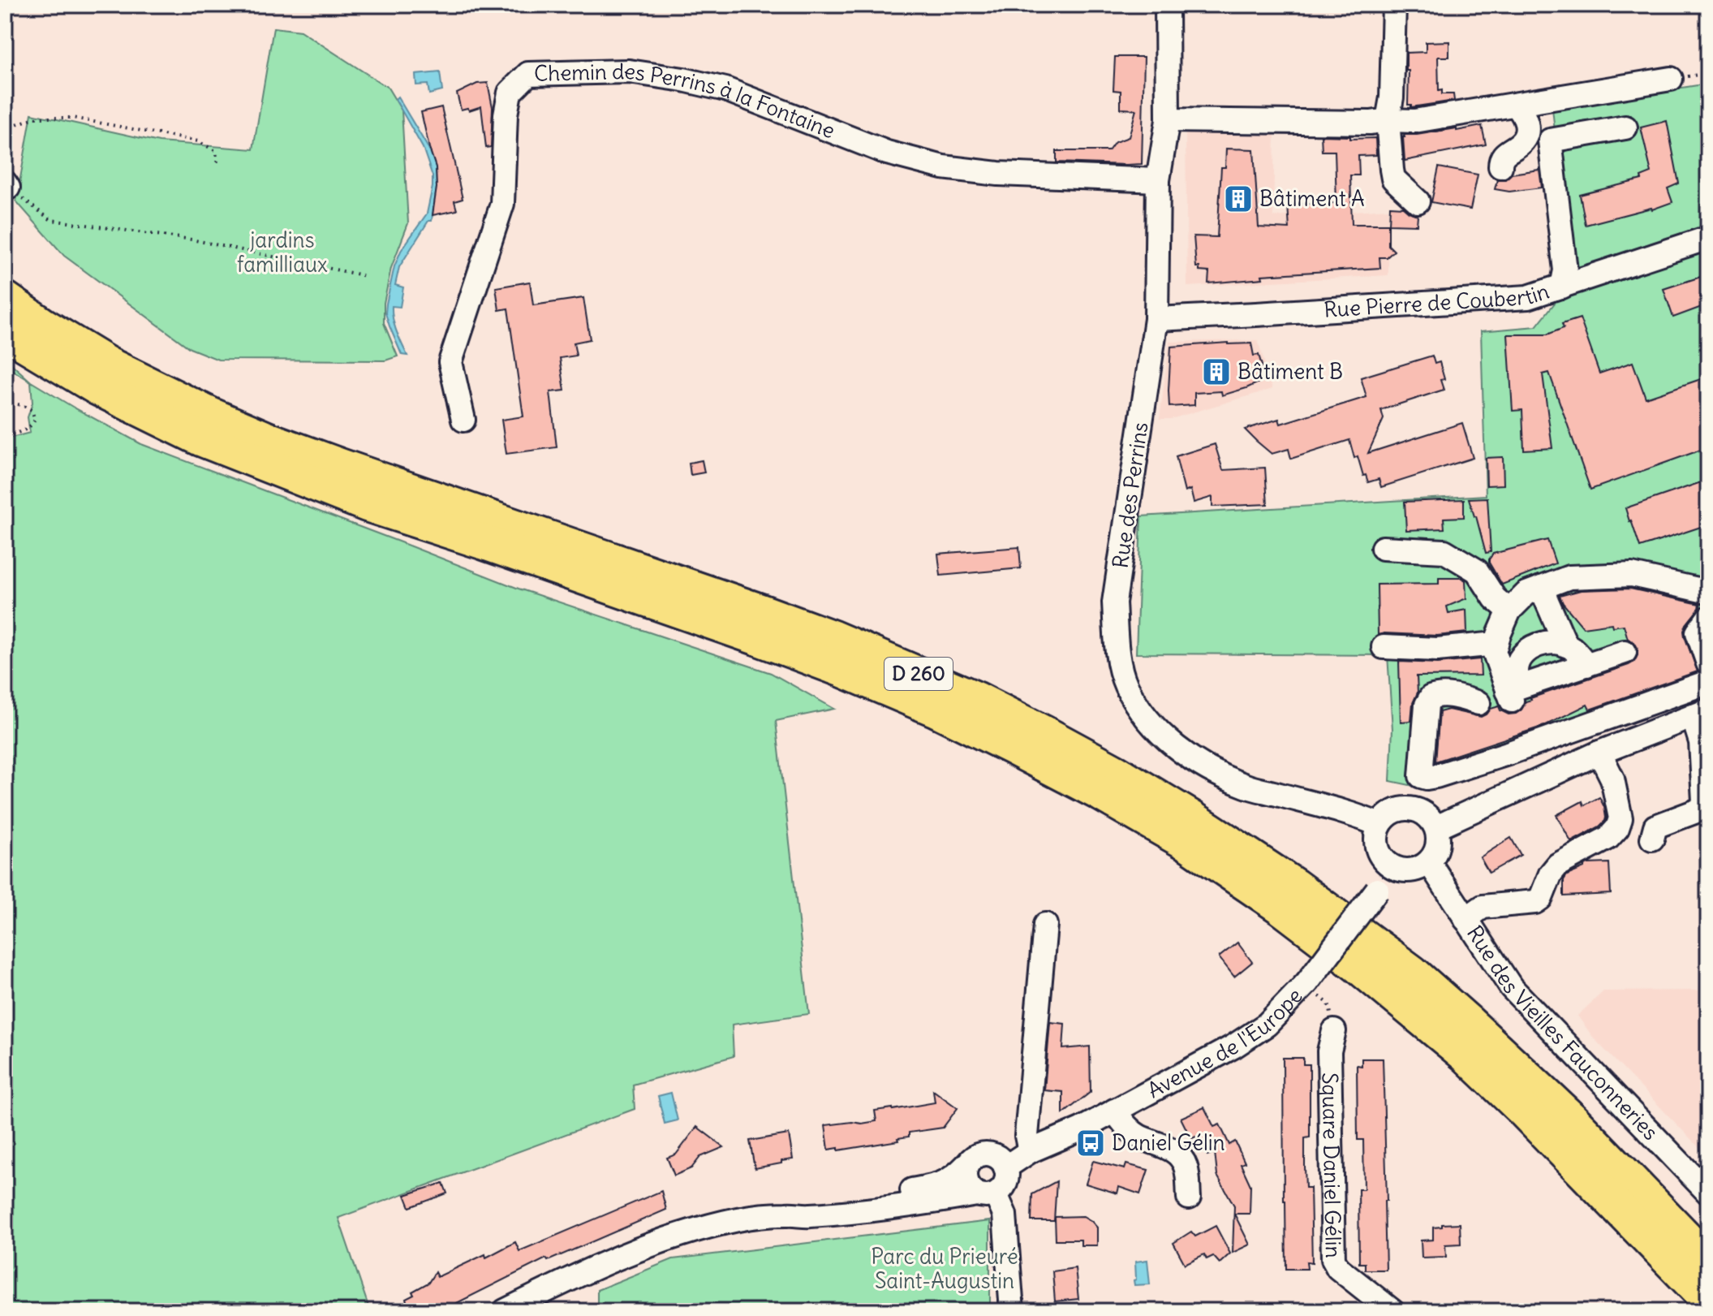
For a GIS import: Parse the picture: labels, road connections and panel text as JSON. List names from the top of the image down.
{
  "streets": {
    "highway": ["D 260"],
    "street": [
      "Chemin des Perrins à la Fontaine",
      "Rue Pierre de Coubertin",
      "Rue des Perrins",
      "Rue des Vieilles Fauconneries",
      "Avenue de l'Europe",
      "Square Daniel Gélin"
    ]
  },
  "crossings": [
    ["Chemin des Perrins à la Fontaine", "Rue des Perrins"],
    ["Rue Pierre de Coubertin", "Rue des Perrins"],
    ["Rue des Perrins", "Rue des Vieilles Fauconneries"],
    ["Rue des Perrins", "Avenue de l'Europe"],
    ["Rue des Vieilles Fauconneries", "Avenue de l'Europe"]
  ],
  "parks": ["jardins familliaux", "Parc du Prieuré Saint-Augustin"],
  "places": {
    "building": ["Bâtiment A", "Bâtiment B"],
    "bus stop": ["Daniel Gélin"]
  }
}
